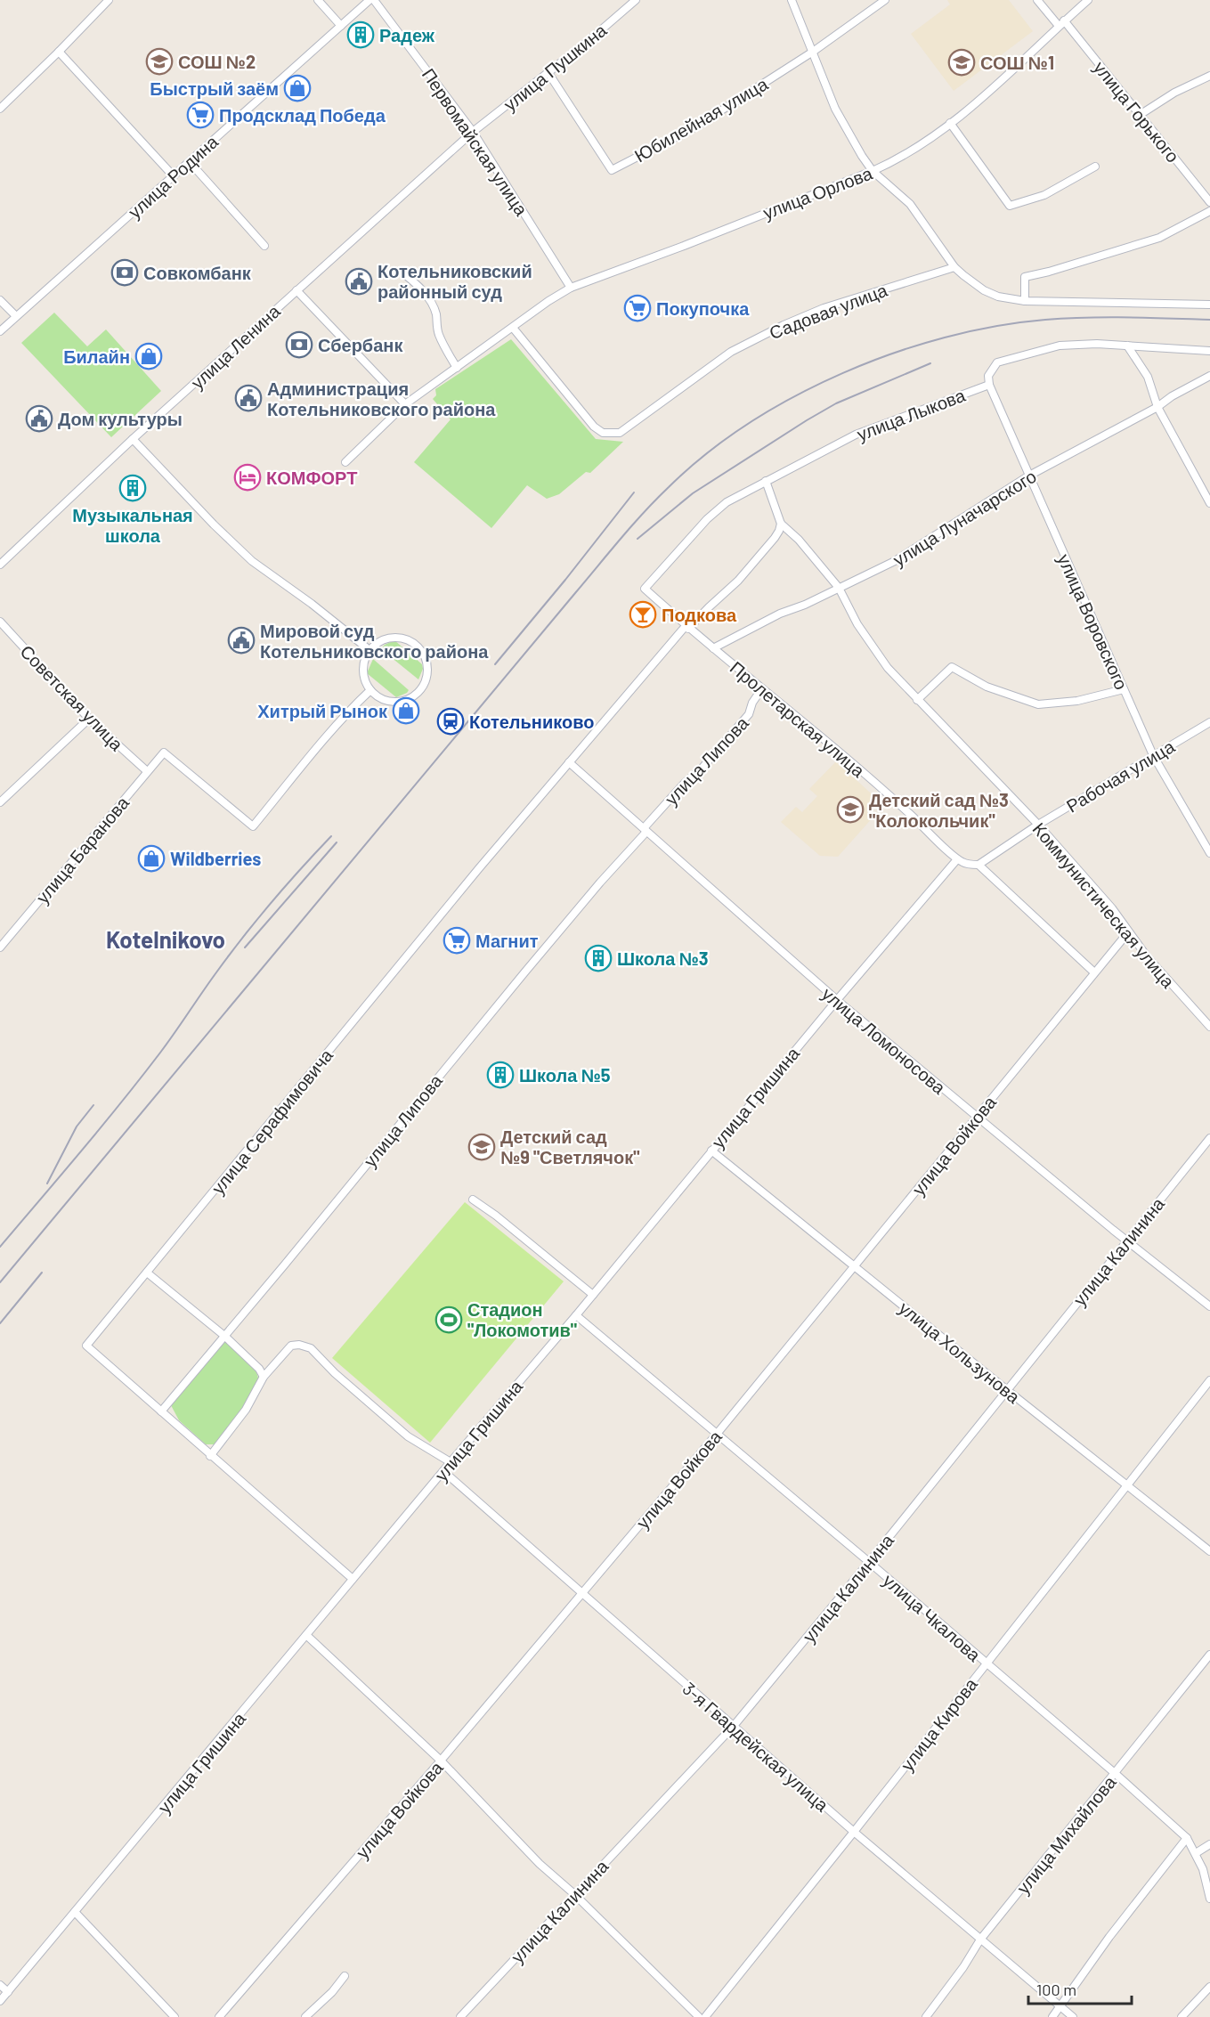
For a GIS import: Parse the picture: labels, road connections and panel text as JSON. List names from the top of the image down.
{
  "streets": {
    "street": [
      "улица Пушкина",
      "улица Горького",
      "Юбилейная улица",
      "Первомайская улица",
      "улица Родина",
      "улица Орлова",
      "Садовая улица",
      "улица Ленина",
      "улица Лыкова",
      "улица Луначарского",
      "улица Воровского",
      "Советская улица",
      "Пролетарская улица",
      "улица Липова",
      "Рабочая улица",
      "улица Баранова",
      "Коммунистическая улица",
      "улица Ломоносова",
      "улица Гришина",
      "улица Серафимовича",
      "улица Войкова",
      "улица Калинина",
      "улица Хользунова",
      "улица Чкалова",
      "улица Кирова",
      "3-я Гвардейская улица",
      "улица Михайлова"
    ]
  },
  "crossings": [
    ["улица Пушкина", "Юбилейная улица"],
    ["улица Пушкина", "Первомайская улица"],
    ["улица Пушкина", "улица Ленина"],
    ["улица Горького", "улица Орлова"],
    ["Первомайская улица", "улица Орлова"],
    ["Первомайская улица", "улица Ленина"],
    ["улица Орлова", "Садовая улица"],
    ["улица Лыкова", "улица Воровского"],
    ["улица Лыкова", "Пролетарская улица"],
    ["улица Лыкова", "Коммунистическая улица"],
    ["улица Луначарского", "улица Воровского"],
    ["улица Луначарского", "Пролетарская улица"],
    ["улица Луначарского", "Коммунистическая улица"],
    ["улица Воровского", "Рабочая улица"],
    ["Советская улица", "улица Баранова"],
    ["Пролетарская улица", "улица Липова"],
    ["Пролетарская улица", "Рабочая улица"],
    ["Пролетарская улица", "улица Гришина"],
    ["Пролетарская улица", "улица Серафимовича"],
    ["Пролетарская улица", "улица Войкова"],
    ["улица Липова", "улица Ломоносова"],
    ["улица Липова", "улица Серафимовича"],
    ["Рабочая улица", "Коммунистическая улица"],
    ["Коммунистическая улица", "улица Серафимовича"],
    ["Коммунистическая улица", "улица Войкова"],
    ["улица Ломоносова", "улица Гришина"],
    ["улица Ломоносова", "улица Серафимовича"],
    ["улица Ломоносова", "улица Войкова"],
    ["улица Ломоносова", "улица Калинина"],
    ["улица Гришина", "улица Серафимовича"],
    ["улица Гришина", "улица Хользунова"],
    ["улица Гришина", "улица Чкалова"],
    ["улица Гришина", "3-я Гвардейская улица"],
    ["улица Войкова", "улица Хользунова"],
    ["улица Войкова", "улица Чкалова"],
    ["улица Войкова", "3-я Гвардейская улица"],
    ["улица Калинина", "улица Хользунова"],
    ["улица Калинина", "улица Чкалова"],
    ["улица Калинина", "3-я Гвардейская улица"],
    ["улица Хользунова", "улица Кирова"],
    ["улица Чкалова", "улица Кирова"],
    ["улица Чкалова", "улица Михайлова"],
    ["улица Кирова", "3-я Гвардейская улица"],
    ["3-я Гвардейская улица", "улица Михайлова"]
  ],
  "districts": ["Kotelnikovo"],
  "places": {
    "building": [
      "Радеж",
      "Музыкальная школа",
      "Школа №3",
      "Школа №5"
    ],
    "school or university": [
      "СОШ №2",
      "СОШ №1",
      "Детский сад №3 \"Колокольчик\"",
      "Детский сад №9 \"Светлячок\""
    ],
    "shop": [
      "Быстрый заём",
      "Билайн",
      "Хитрый Рынок",
      "Wildberries"
    ],
    "supermarket": ["Продсклад Победа", "Покупочка", "Магнит"],
    "bank": ["Совкомбанк", "Сбербанк"],
    "public building": [
      "Котельниковский районный суд",
      "Администрация Котельниковского района",
      "Дом культуры",
      "Мировой суд Котельниковского района"
    ],
    "hotel": ["КОМФОРТ"],
    "bar": ["Подкова"],
    "station": ["Котельниково"],
    "sports": ["Стадион \"Локомотив\""]
  },
  "scale_bar": "100 m"
}
